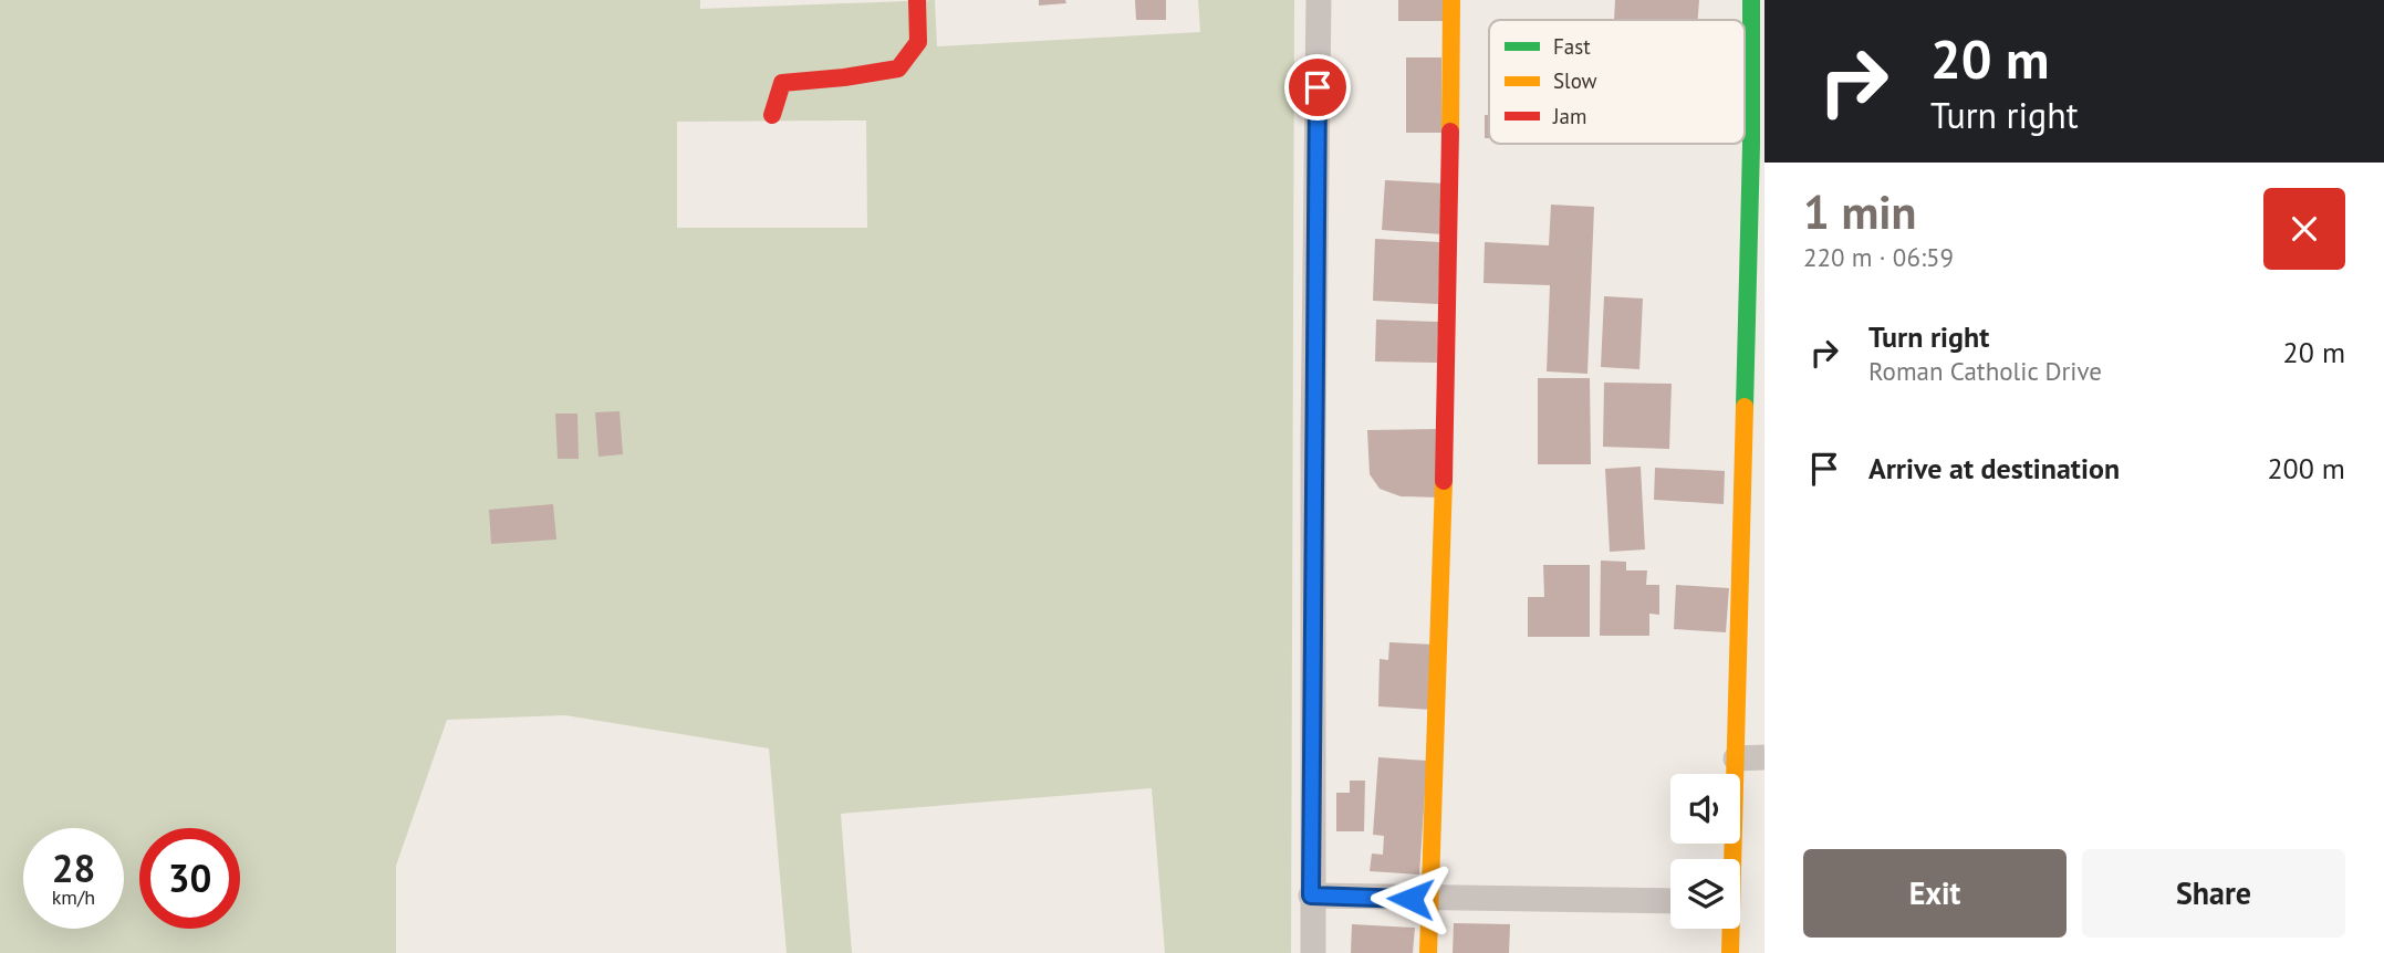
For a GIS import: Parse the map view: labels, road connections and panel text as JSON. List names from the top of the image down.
{
  "legend": ["Fast", "Slow", "Jam"],
  "page": {
    "turn": ["20 m", "Turn right"],
    "heading": ["1 min", "220 m · 06:59"],
    "list": [
      {
        "name": "Turn right",
        "note": "Roman Catholic Drive",
        "value": "20 m"
      },
      {
        "name": "Arrive at destination",
        "value": "200 m"
      }
    ],
    "speed": "28 km/h",
    "limit": "30",
    "buttons": ["Exit", "Share"]
  }
}
